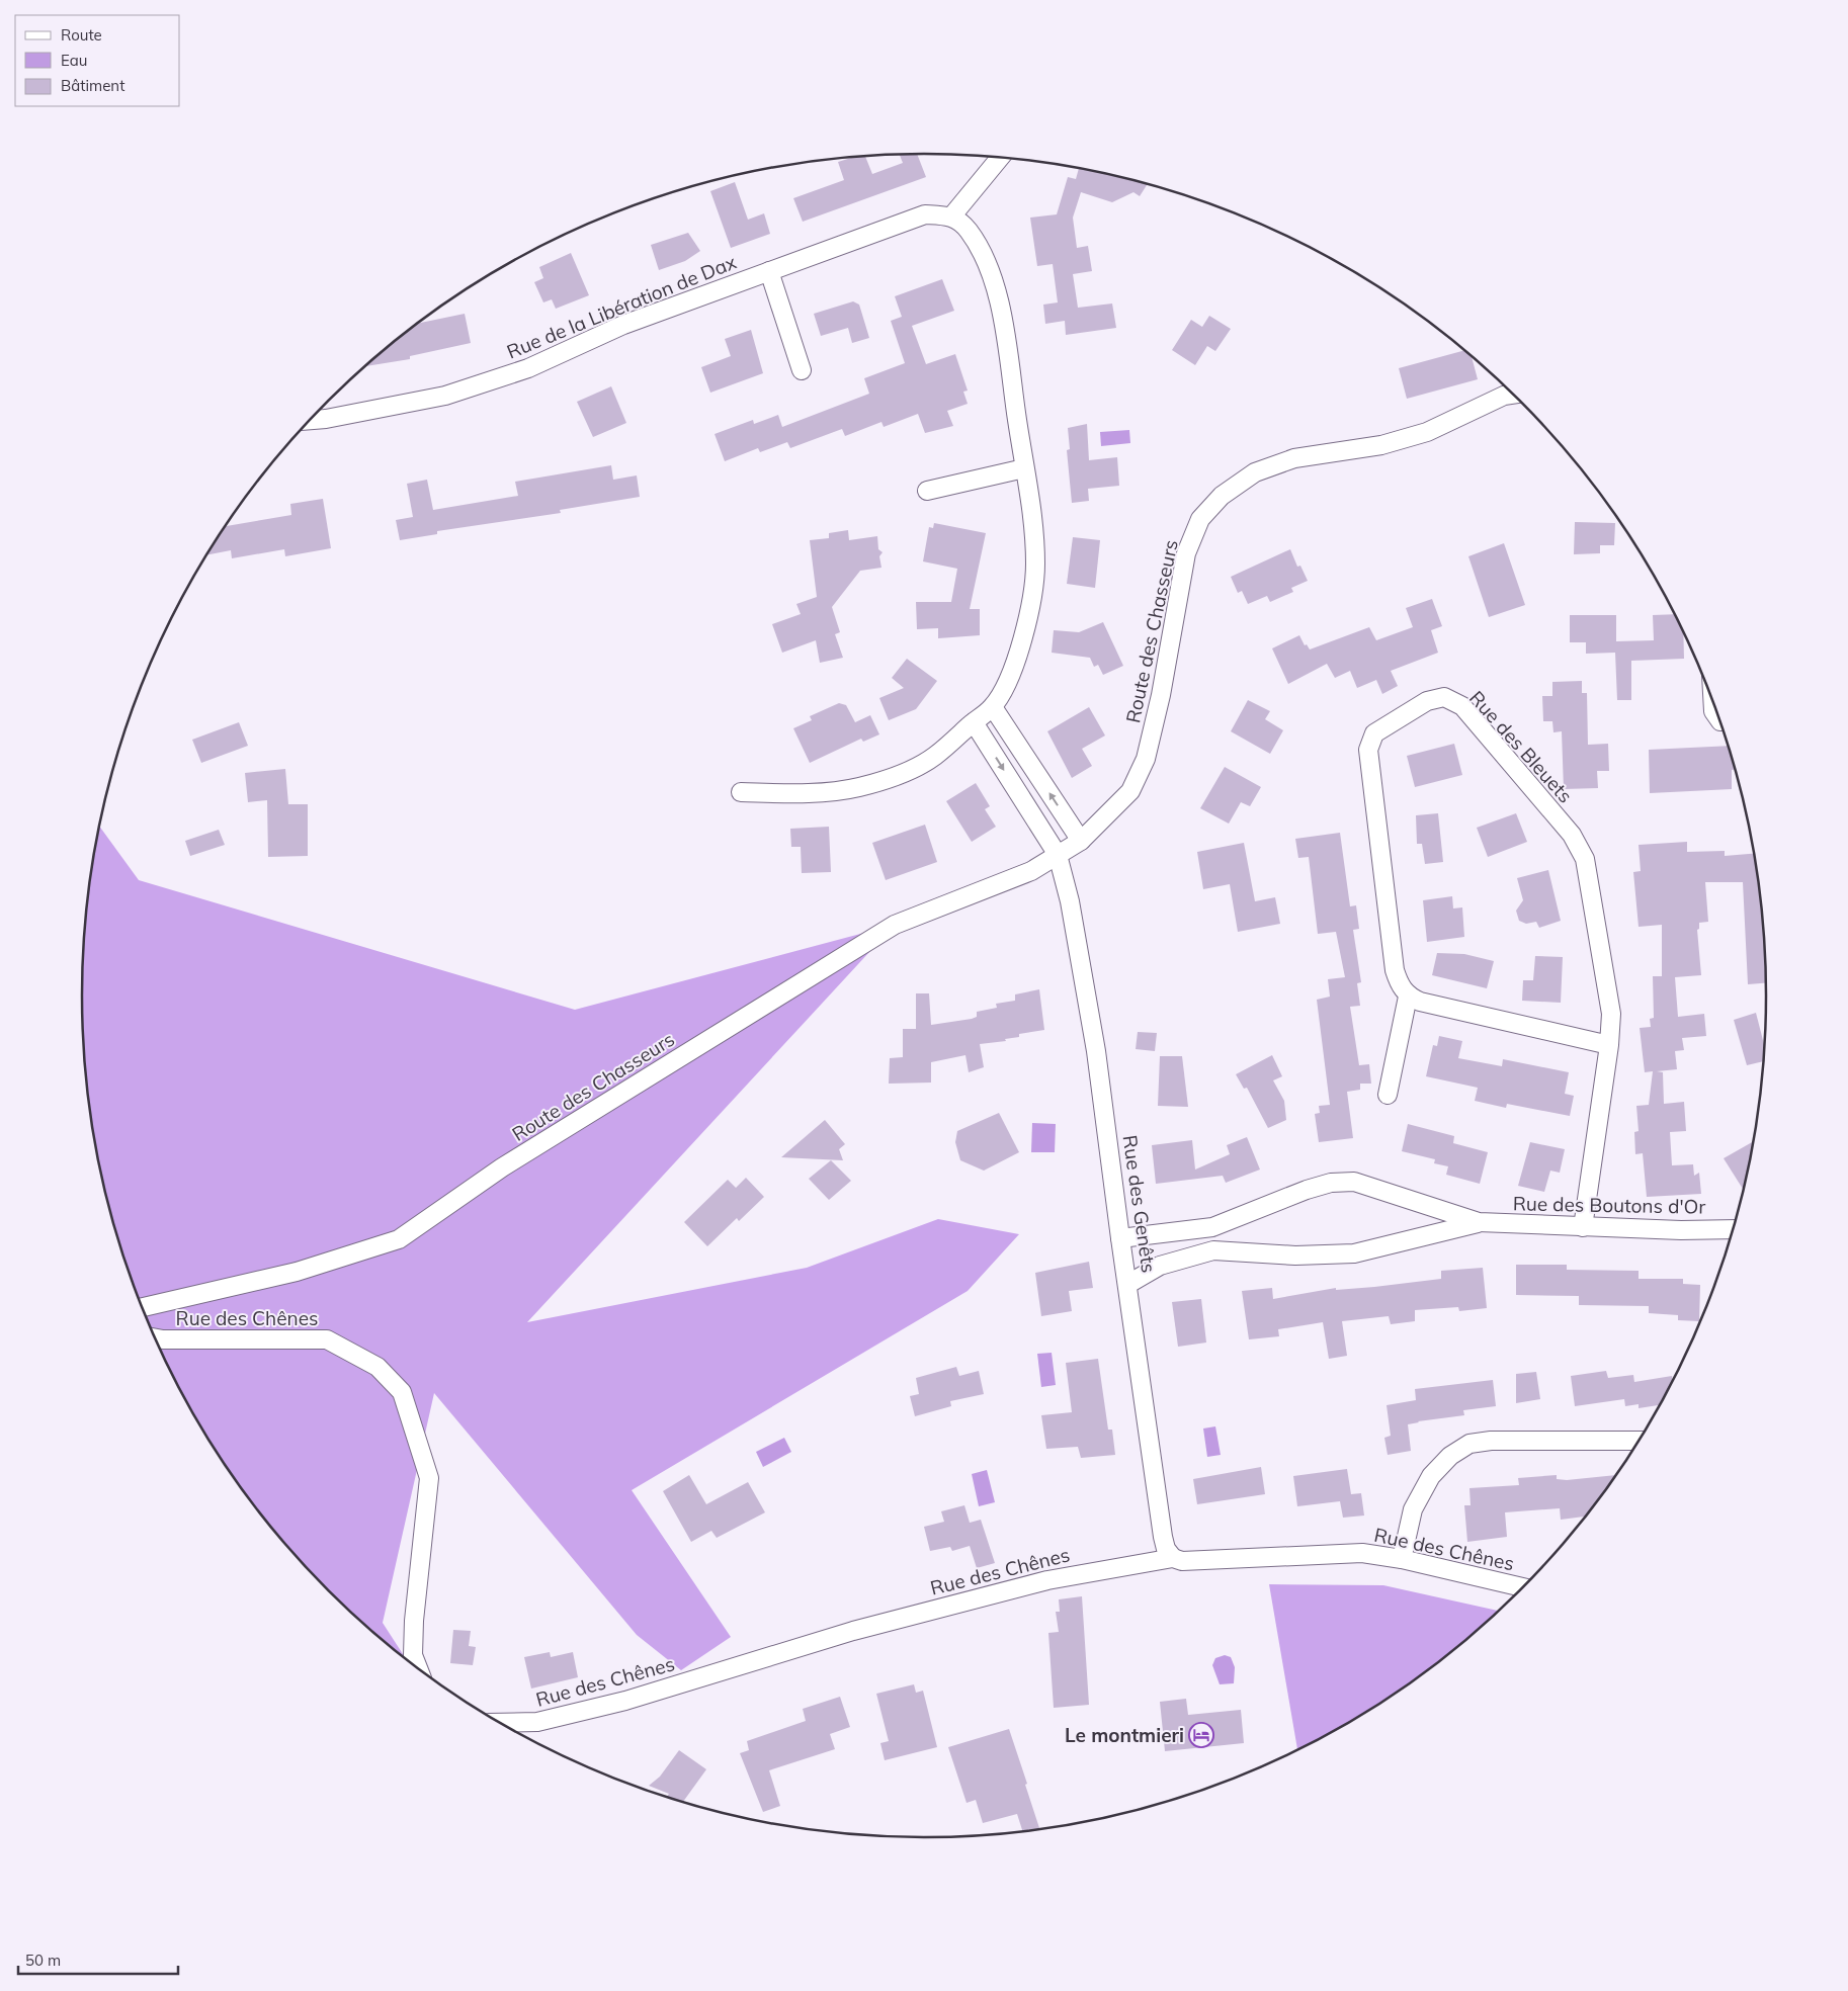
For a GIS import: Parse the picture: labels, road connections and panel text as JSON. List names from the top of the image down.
{
  "streets": {
    "street": [
      "Rue de la Libération de Dax",
      "Route des Chasseurs",
      "Rue des Bleuets",
      "Rue des Genêts",
      "Rue des Boutons d'Or",
      "Rue des Chênes"
    ]
  },
  "crossings": [
    ["Route des Chasseurs", "Rue des Genêts"],
    ["Rue des Bleuets", "Rue des Boutons d'Or"],
    ["Rue des Genêts", "Rue des Boutons d'Or"],
    ["Rue des Genêts", "Rue des Chênes"]
  ],
  "places": {
    "hotel": ["Le montmieri"]
  },
  "legend": ["Route", "Eau", "Bâtiment"],
  "scale_bar": "50 m"
}
